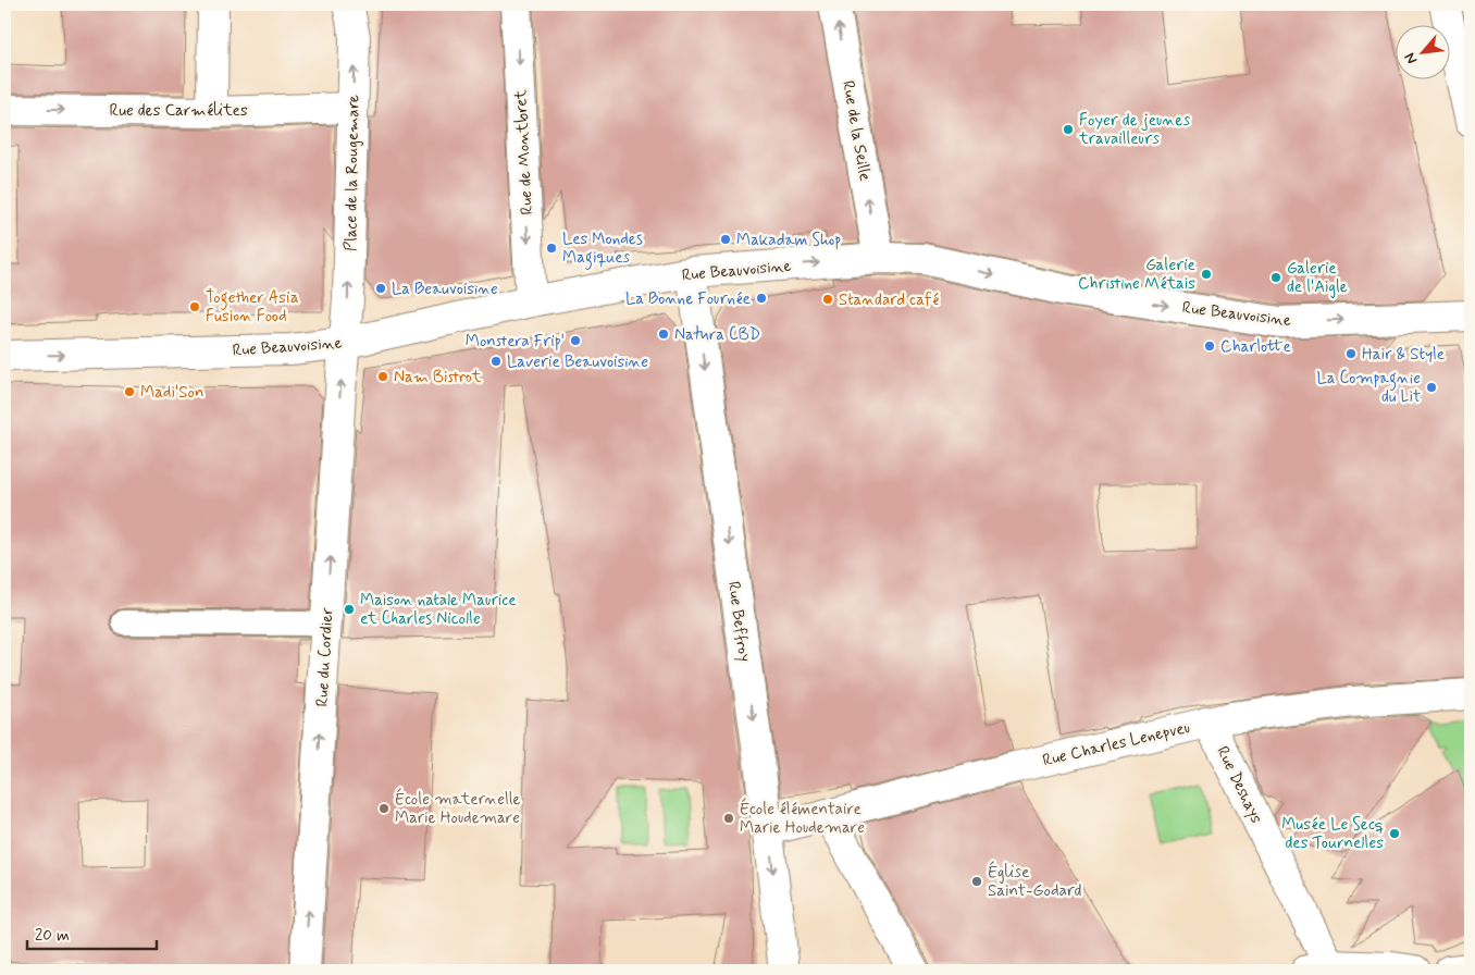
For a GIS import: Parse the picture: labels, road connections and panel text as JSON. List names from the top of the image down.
{
  "streets": {
    "street": [
      "Rue des Carmélites",
      "Rue de la Seille",
      "Rue de Montbret",
      "Place de la Rougemare",
      "Rue Beauvoisine",
      "Rue Beffroy",
      "Rue du Cordier",
      "Rue Charles Lenepveu",
      "Rue Deshays"
    ]
  },
  "crossings": [
    ["Rue des Carmélites", "Place de la Rougemare"],
    ["Rue de la Seille", "Rue Beauvoisine"],
    ["Rue de Montbret", "Rue Beauvoisine"],
    ["Place de la Rougemare", "Rue Beauvoisine"],
    ["Place de la Rougemare", "Rue du Cordier"],
    ["Rue Beauvoisine", "Rue Beffroy"],
    ["Rue Beauvoisine", "Rue du Cordier"],
    ["Rue Beffroy", "Rue Charles Lenepveu"],
    ["Rue Charles Lenepveu", "Rue Deshays"]
  ],
  "one_way": [
    "Rue des Carmélites",
    "Rue de la Seille",
    "Rue de Montbret",
    "Place de la Rougemare",
    "Rue Beauvoisine",
    "Rue Beffroy",
    "Rue du Cordier"
  ],
  "places": [
    "Foyer de jeunes travailleurs",
    "Makadam Shop",
    "Les Mondes Magiques",
    "Galerie Christine Métais",
    "Galerie de l'Aigle",
    "La Beauvoisine",
    "La Bonne Fournée",
    "Standard café",
    "Together Asia Fusion Food",
    "Natura CBD",
    "Monstera Frip'",
    "Charlotte",
    "Hair & Style",
    "Laverie Beauvoisine",
    "Nam Bistrot",
    "La Compagnie du Lit",
    "Madi'Son",
    "Maison natale Maurice et Charles Nicolle",
    "École maternelle Marie Houdemare",
    "École élémentaire Marie Houdemare",
    "Musée Le Secq des Tournelles",
    "Église Saint-Godard"
  ],
  "scale_bar": "20 m",
  "north": "bottom left"
}
